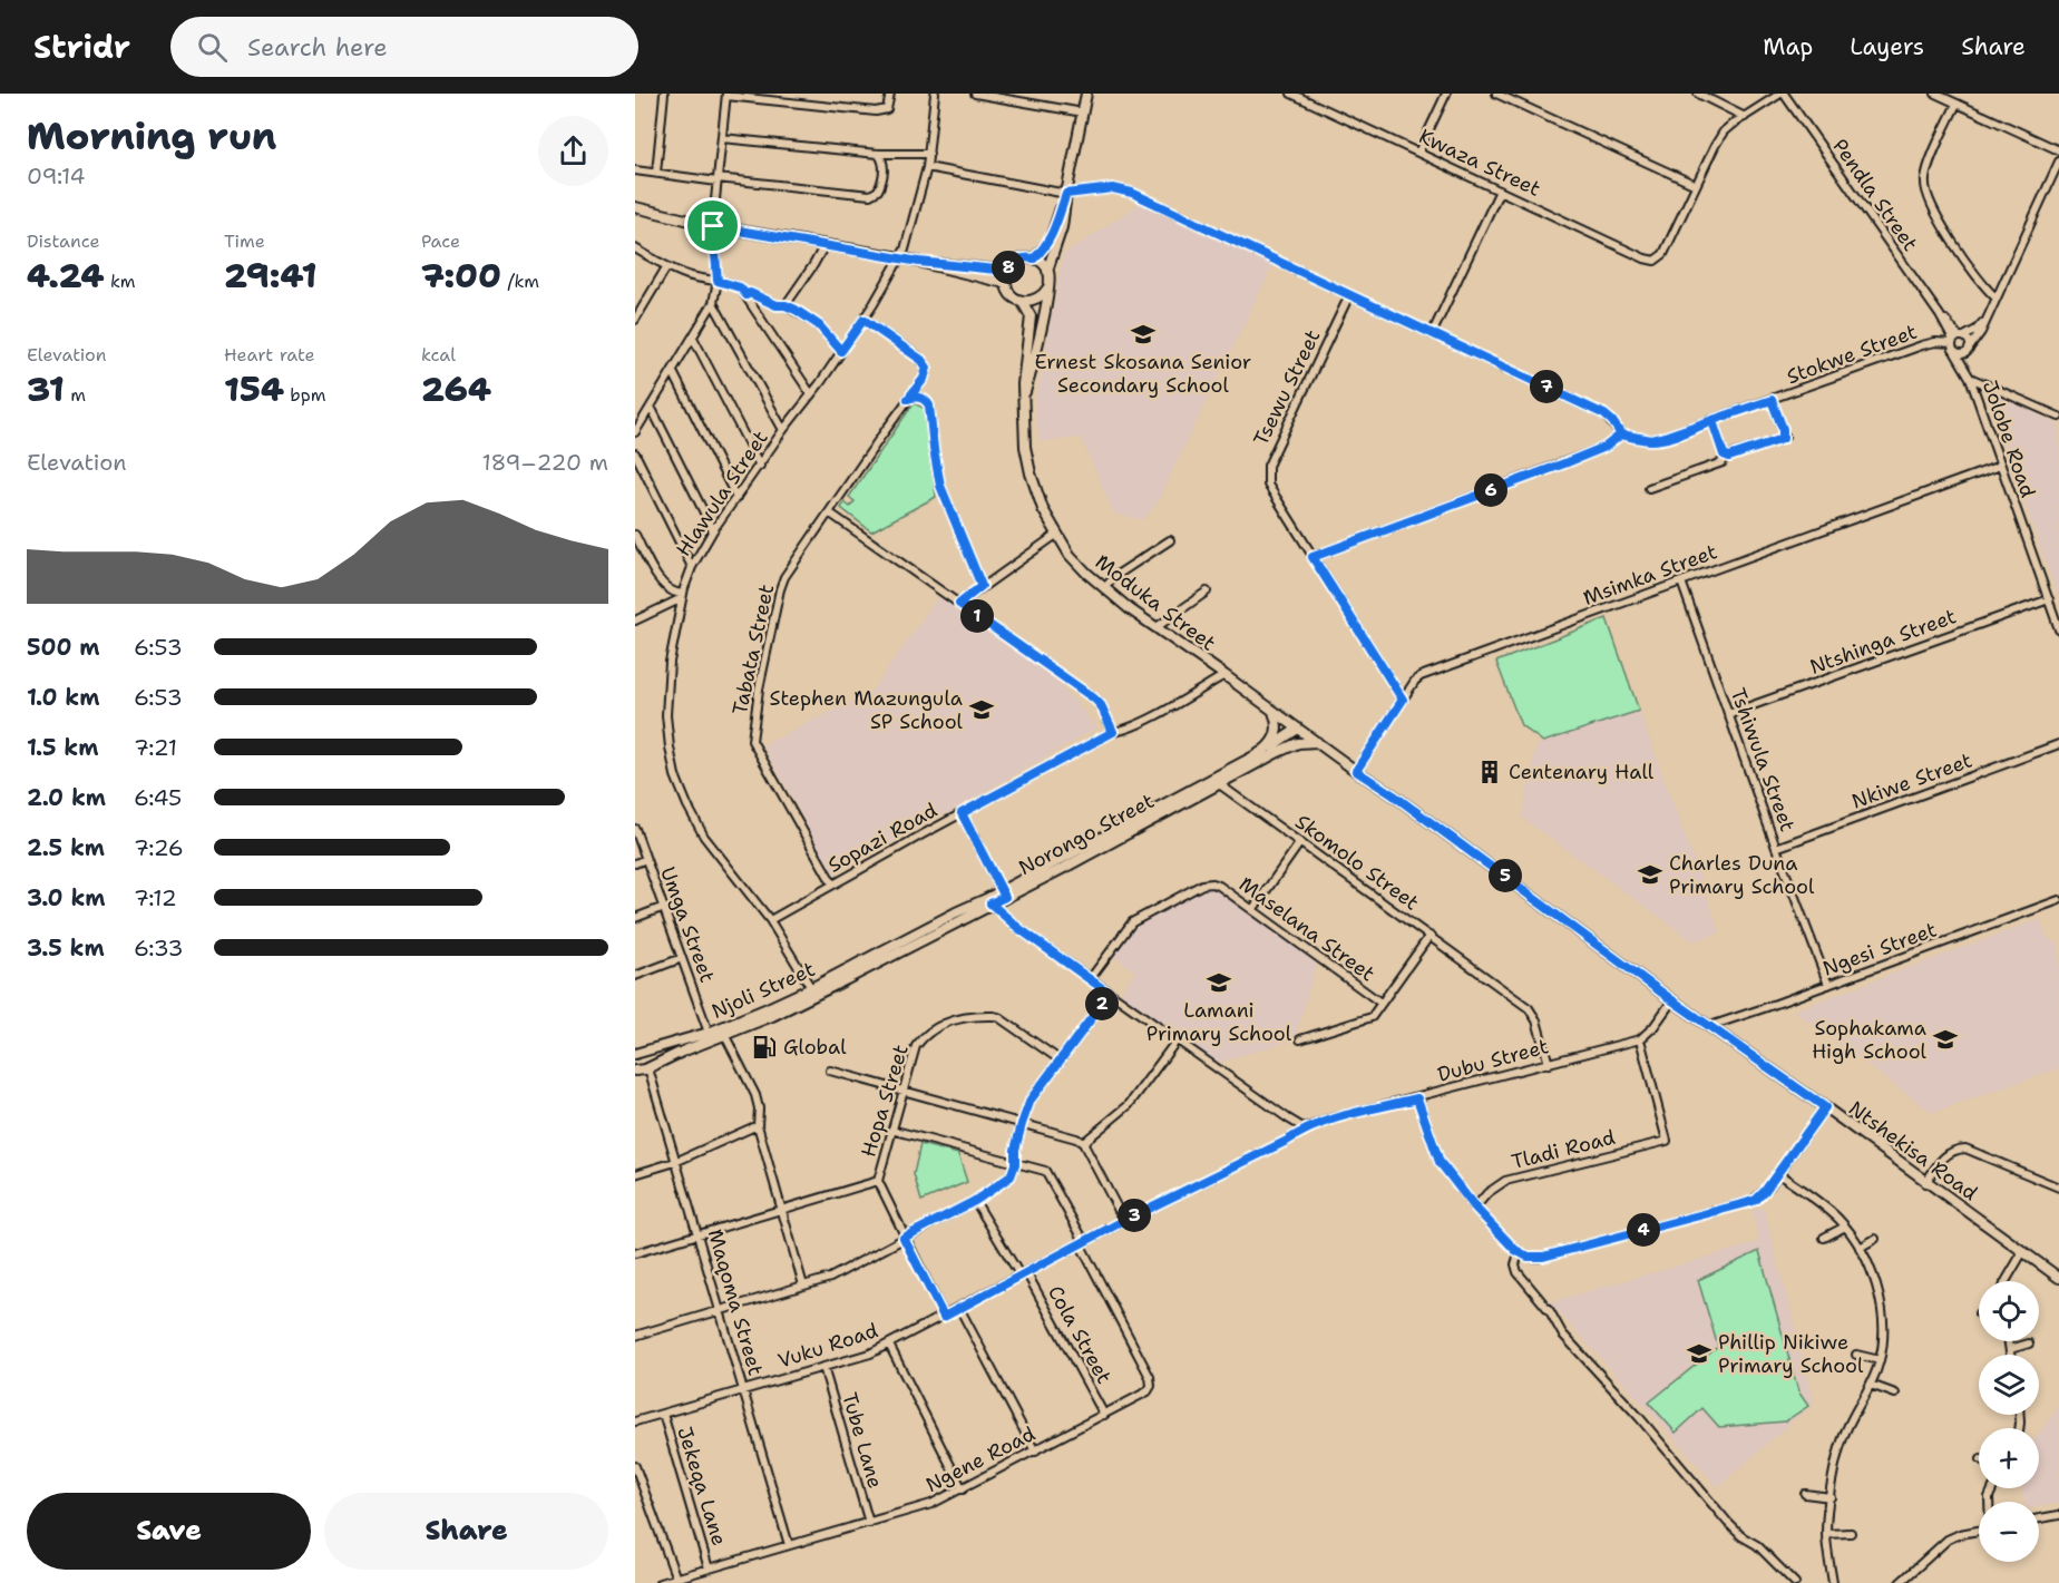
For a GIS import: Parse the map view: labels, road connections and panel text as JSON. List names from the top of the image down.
{
  "streets": {
    "street": [
      "Kwaza Street",
      "Pendla Street",
      "Stokwe Street",
      "Tsewu Street",
      "Jolobe Road",
      "Hlawula Street",
      "Msimka Street",
      "Moduka Street",
      "Ntshinga Street",
      "Tabata Street",
      "Tshiwula Street",
      "Nkiwe Street",
      "Norongo Street",
      "Sopazi Road",
      "Skomolo Street",
      "Umga Street",
      "Maselana Street",
      "Ngesi Street",
      "Njoli Street",
      "Dubu Street",
      "Hopa Street",
      "Tladi Road",
      "Ntshekisa Road",
      "Maqoma Street",
      "Cola Street",
      "Vuku Road",
      "Tube Lane",
      "Ngene Road",
      "Jekeqa Lane"
    ]
  },
  "crossings": [
    ["Pendla Street", "Stokwe Street"],
    ["Pendla Street", "Jolobe Road"],
    ["Stokwe Street", "Jolobe Road"],
    ["Tsewu Street", "Msimka Street"],
    ["Jolobe Road", "Msimka Street"],
    ["Jolobe Road", "Ntshinga Street"],
    ["Hlawula Street", "Tabata Street"],
    ["Hlawula Street", "Sopazi Road"],
    ["Hlawula Street", "Njoli Street"],
    ["Msimka Street", "Moduka Street"],
    ["Msimka Street", "Tshiwula Street"],
    ["Msimka Street", "Ntshekisa Road"],
    ["Moduka Street", "Norongo Street"],
    ["Moduka Street", "Sopazi Road"],
    ["Moduka Street", "Ntshekisa Road"],
    ["Ntshinga Street", "Tshiwula Street"],
    ["Tabata Street", "Sopazi Road"],
    ["Tshiwula Street", "Nkiwe Street"],
    ["Tshiwula Street", "Ngesi Street"],
    ["Norongo Street", "Skomolo Street"],
    ["Norongo Street", "Njoli Street"],
    ["Skomolo Street", "Dubu Street"],
    ["Umga Street", "Njoli Street"],
    ["Ngesi Street", "Ntshekisa Road"],
    ["Njoli Street", "Maqoma Street"],
    ["Dubu Street", "Tladi Road"],
    ["Dubu Street", "Vuku Road"],
    ["Hopa Street", "Vuku Road"],
    ["Maqoma Street", "Vuku Road"],
    ["Maqoma Street", "Ngene Road"],
    ["Cola Street", "Vuku Road"],
    ["Cola Street", "Ngene Road"],
    ["Vuku Road", "Tube Lane"],
    ["Vuku Road", "Ngene Road"],
    ["Vuku Road", "Jekeqa Lane"],
    ["Tube Lane", "Ngene Road"],
    ["Ngene Road", "Jekeqa Lane"]
  ],
  "places": {
    "school or university": [
      "Ernest Skosana Senior Secondary School",
      "Stephen Mazungula SP School",
      "Charles Duna Primary School",
      "Lamani Primary School",
      "Sophakama High School",
      "Phillip Nikiwe Primary School"
    ],
    "building": ["Centenary Hall"],
    "fuel station": ["Global"]
  },
  "page": {
    "header": "Stridr",
    "search": "Search here",
    "nav": ["Map", "Layers", "Share"],
    "heading": ["Morning run", "09:14"],
    "stats": [
      ["Distance", "4.24 km"],
      ["Time", "29:41"],
      ["Pace", "7:00 /km"],
      ["Elevation", "31 m"],
      ["Heart rate", "154 bpm"],
      ["kcal", "264"]
    ],
    "pins": [
      "8",
      "7",
      "6",
      "1",
      "5",
      "2",
      "3",
      "4"
    ],
    "chart": ["Elevation", "189–220 m"],
    "list": [
      {
        "name": "500 m",
        "note": "6:53"
      },
      {
        "name": "1.0 km",
        "note": "6:53"
      },
      {
        "name": "1.5 km",
        "note": "7:21"
      },
      {
        "name": "2.0 km",
        "note": "6:45"
      },
      {
        "name": "2.5 km",
        "note": "7:26"
      },
      {
        "name": "3.0 km",
        "note": "7:12"
      },
      {
        "name": "3.5 km",
        "note": "6:33"
      }
    ],
    "map_buttons": ["+", "−"],
    "buttons": ["Save", "Share"]
  }
}
